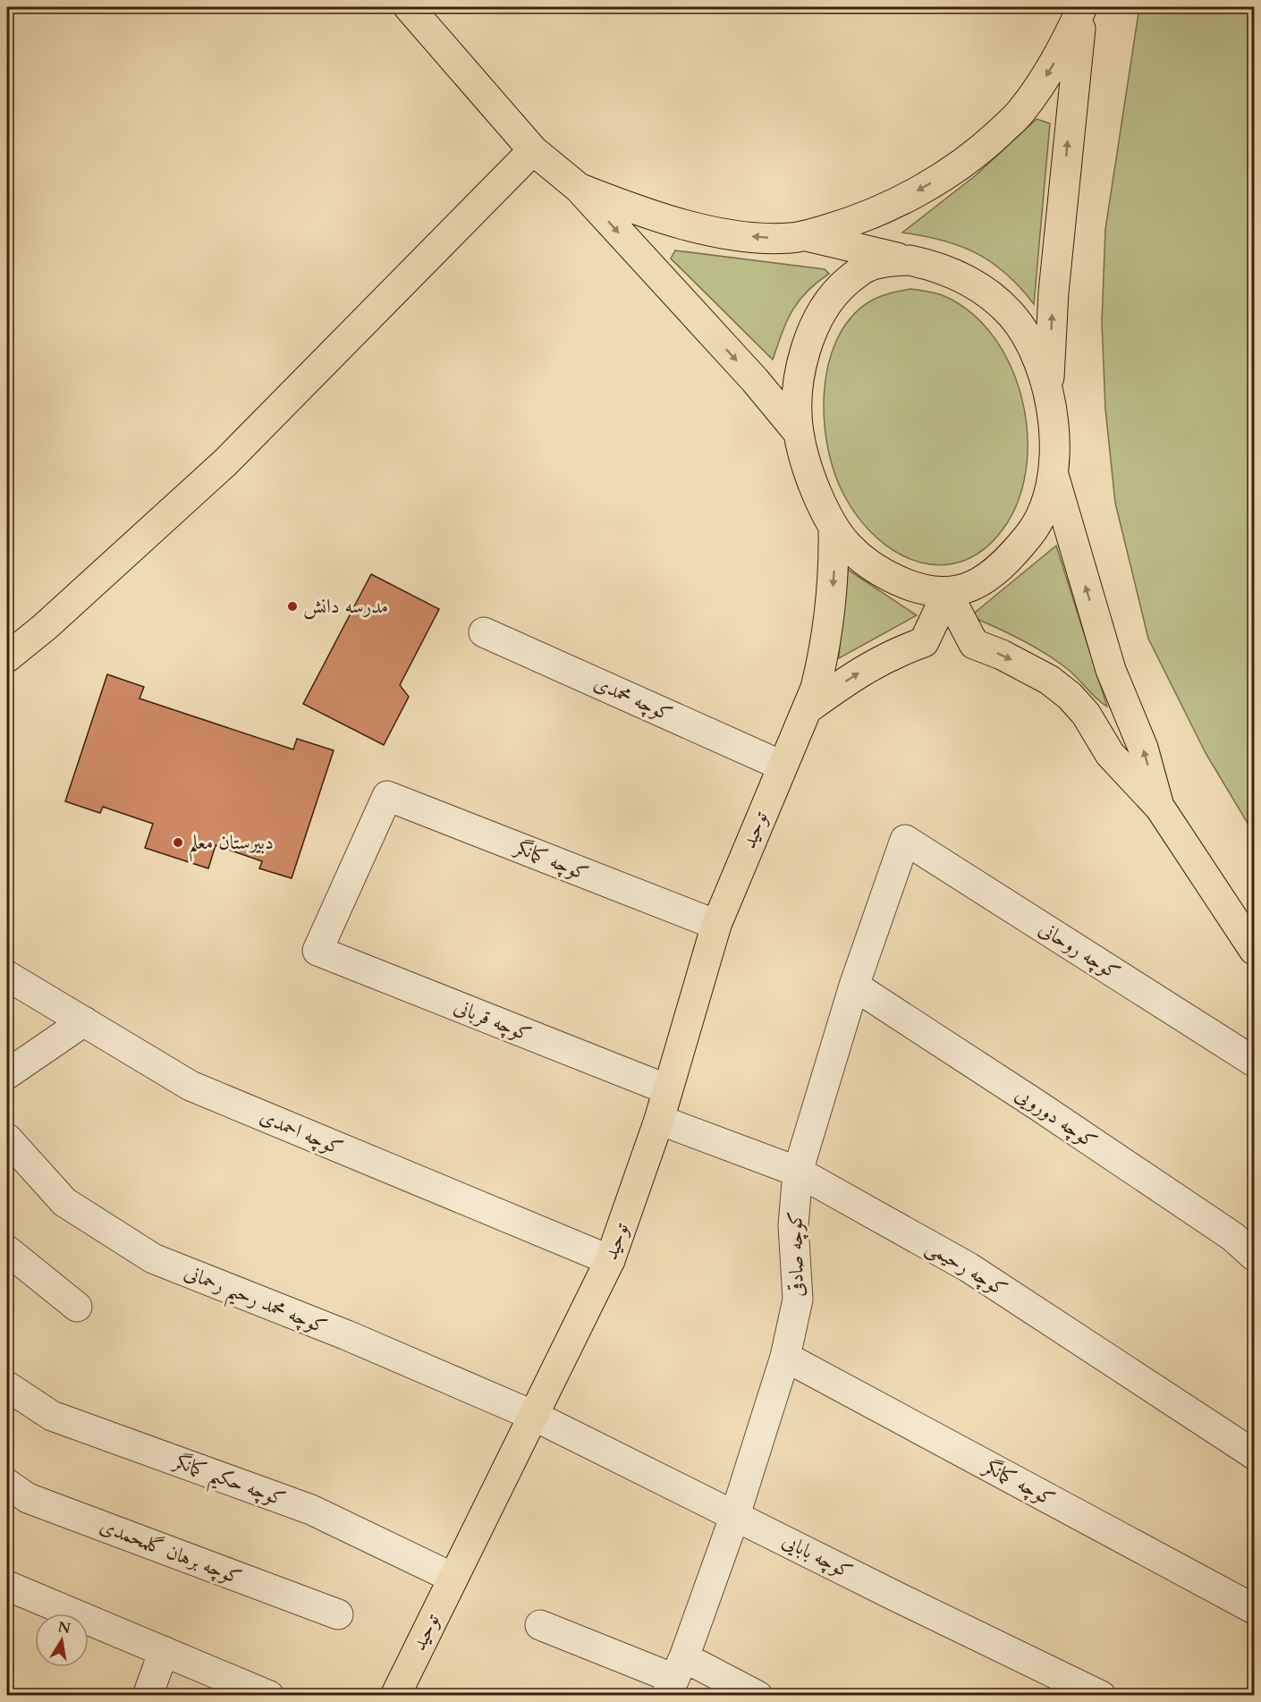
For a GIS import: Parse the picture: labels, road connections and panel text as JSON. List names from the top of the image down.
{
  "streets": {
    "main road": ["توحید"],
    "street": [
      "کوچه محمدی",
      "کوچه کمانگر",
      "کوچه روحانی",
      "کوچه قربانی",
      "کوچه دورویی",
      "کوچه احمدی",
      "کوچه صادقی",
      "کوچه رحیمی",
      "کوچه محمد رحیم رحمانی",
      "کوچه حکیم کمانگر",
      "کوچه برهان گلمحمدی",
      "کوچه بابایی"
    ]
  },
  "crossings": [
    ["کوچه محمدی", "توحید"],
    ["توحید", "کوچه کمانگر"],
    ["توحید", "کوچه قربانی"],
    ["توحید", "کوچه احمدی"],
    ["توحید", "کوچه رحیمی"],
    ["توحید", "کوچه محمد رحیم رحمانی"],
    ["توحید", "کوچه حکیم کمانگر"],
    ["توحید", "کوچه بابایی"],
    ["کوچه کمانگر", "کوچه قربانی"],
    ["کوچه کمانگر", "کوچه صادقی"],
    ["کوچه روحانی", "کوچه صادقی"],
    ["کوچه دورویی", "کوچه صادقی"],
    ["کوچه صادقی", "کوچه رحیمی"],
    ["کوچه صادقی", "کوچه بابایی"],
    ["کوچه محمد رحیم رحمانی", "کوچه بابایی"]
  ],
  "places": ["مدرسه دانش", "دبیرستان معلم"],
  "north": "top"
}
